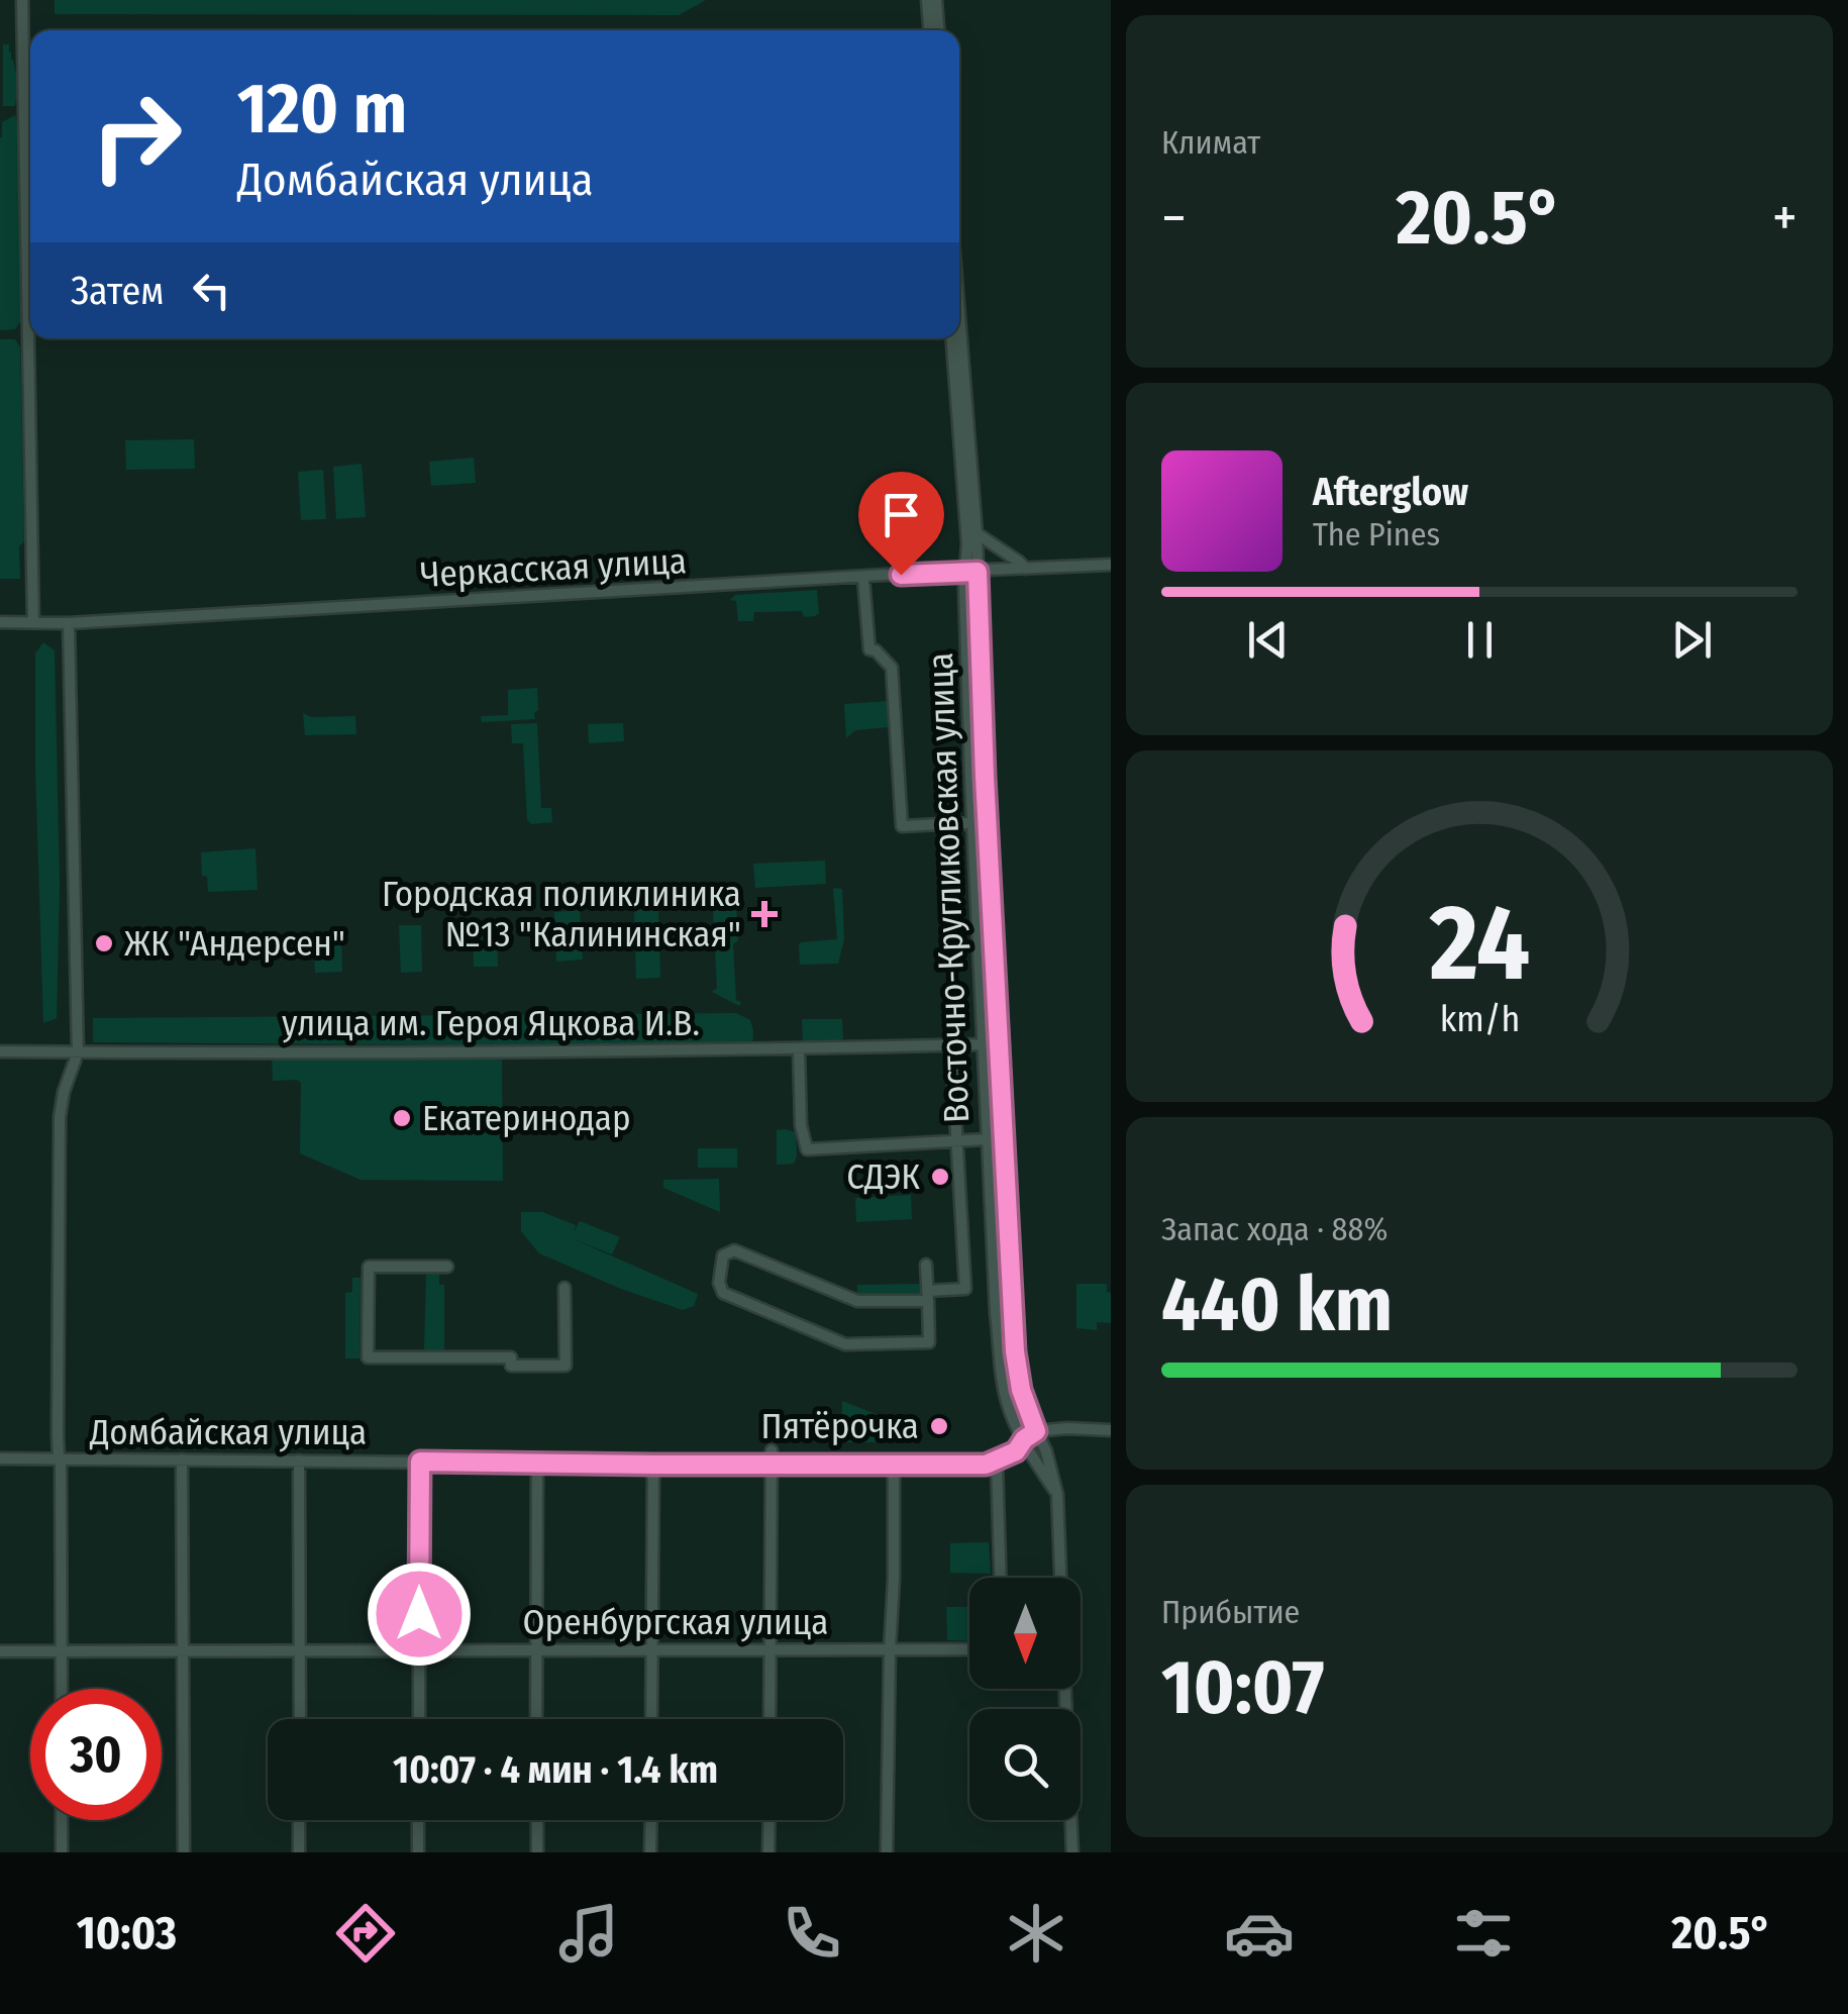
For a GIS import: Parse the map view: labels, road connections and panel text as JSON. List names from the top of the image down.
{
  "streets": {
    "street": [
      "Черкасская улица",
      "Восточно-Кругликовская улица",
      "улица им. Героя Яцкова И.В.",
      "Домбайская улица",
      "Оренбургская улица"
    ]
  },
  "crossings": [
    ["Черкасская улица", "Восточно-Кругликовская улица"],
    ["Восточно-Кругликовская улица", "улица им. Героя Яцкова И.В."]
  ],
  "places": {
    "health": ["Городская поликлиника №13 \"Калининская\""],
    "other": [
      "ЖК \"Андерсен\"",
      "Екатеринодар",
      "СДЭК",
      "Пятёрочка"
    ]
  },
  "north": "bottom",
  "page": {
    "tile": [
      "Климат",
      ["Запас хода · 88%", "440 km"],
      ["Прибытие", "10:07"]
    ],
    "turn": ["120 m", "Домбайская улица"],
    "heat": ["−", "20.5°", "+"],
    "then": "Затем",
    "song": ["Afterglow", "The Pines"],
    "limit": "30",
    "trip": "10:07 · 4 мин · 1.4 km",
    "tabs": ["10:03", "20.5°"],
    "gauge": ["24", "km/h"]
  }
}
